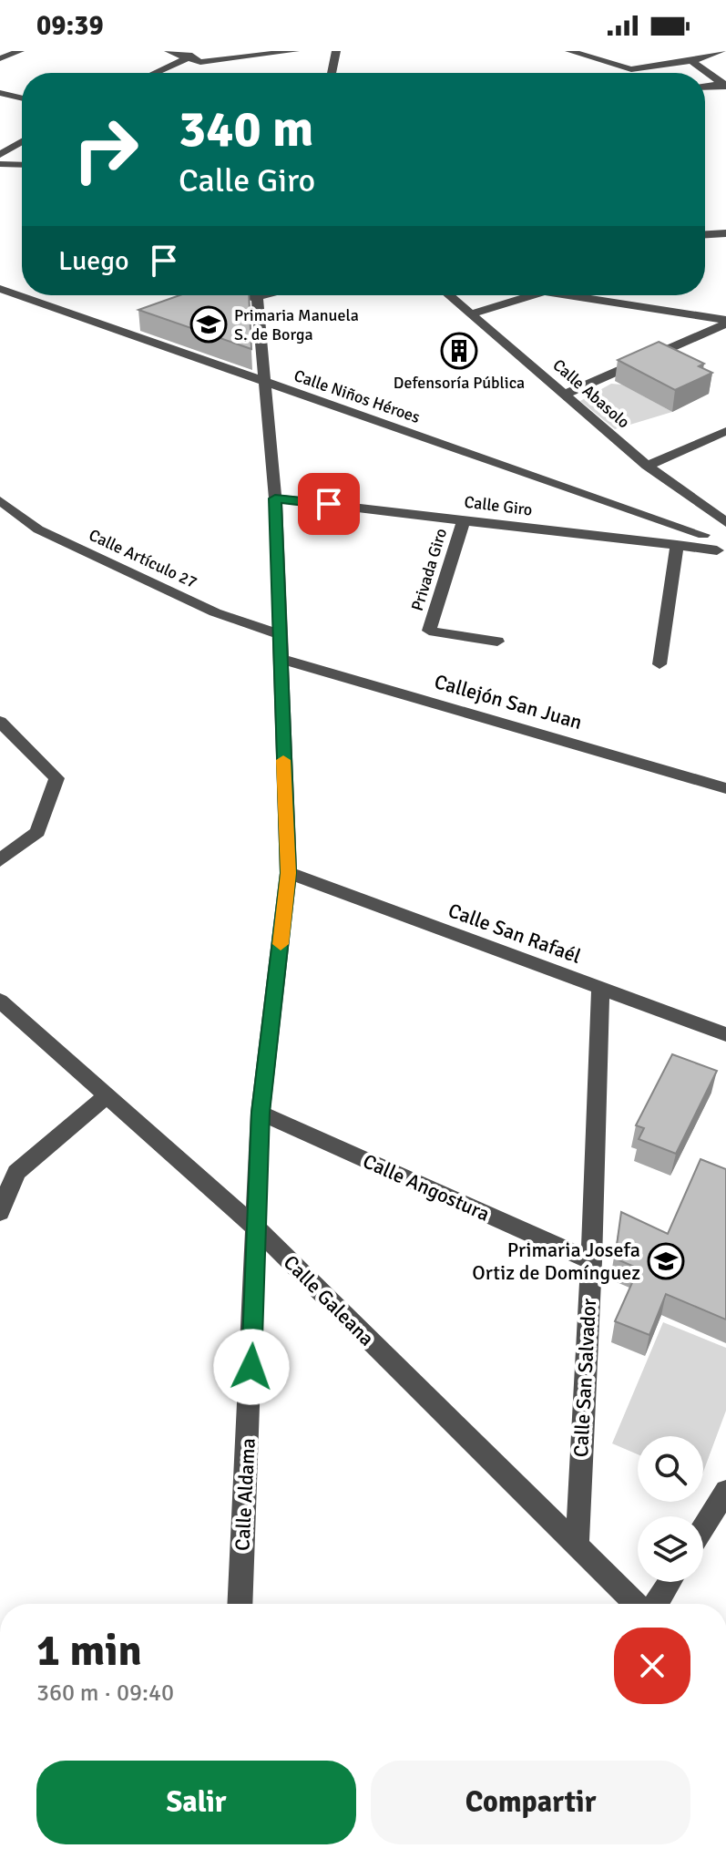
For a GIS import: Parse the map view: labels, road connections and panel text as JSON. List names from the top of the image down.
{
  "streets": {
    "street": [
      "Calle Abasolo",
      "Calle Niños Héroes",
      "Calle Giro",
      "Calle Artículo 27",
      "Privada Giro",
      "Callejón San Juan",
      "Calle San Rafaél",
      "Calle Angostura",
      "Calle Galeana",
      "Calle San Salvador",
      "Calle Aldama"
    ]
  },
  "crossings": [
    ["Calle Niños Héroes", "Calle Aldama"],
    ["Calle Giro", "Privada Giro"],
    ["Calle Giro", "Calle Aldama"],
    ["Calle Artículo 27", "Calle Aldama"],
    ["Callejón San Juan", "Calle Aldama"],
    ["Calle San Rafaél", "Calle San Salvador"],
    ["Calle San Rafaél", "Calle Aldama"],
    ["Calle Angostura", "Calle San Salvador"],
    ["Calle Angostura", "Calle Aldama"],
    ["Calle Galeana", "Calle San Salvador"],
    ["Calle Galeana", "Calle Aldama"]
  ],
  "places": {
    "school or university": ["Primaria Manuela S. de Borga", "Primaria Josefa Ortiz de Domínguez"],
    "building": ["Defensoría Pública"]
  },
  "page": {
    "status": "09:39",
    "turn": ["340 m", "Calle Giro"],
    "then": "Luego",
    "heading": ["1 min", "360 m · 09:40"],
    "buttons": ["Salir", "Compartir"]
  }
}
